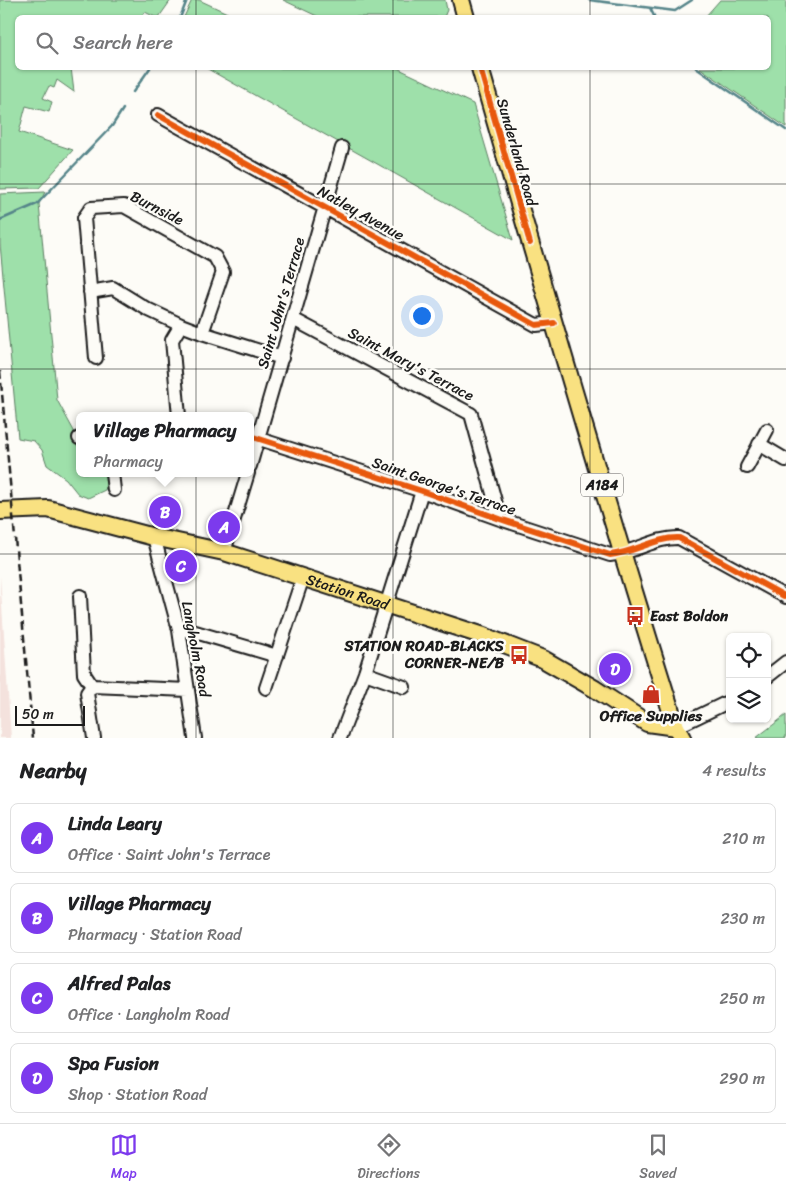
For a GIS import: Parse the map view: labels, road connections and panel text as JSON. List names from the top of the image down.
{
  "streets": {
    "main road": ["Sunderland Road", "A184", "Station Road"],
    "street": [
      "Burnside",
      "Natley Avenue",
      "Saint John's Terrace",
      "Saint Mary's Terrace",
      "Saint George's Terrace",
      "Langholm Road"
    ]
  },
  "crossings": [
    ["Sunderland Road", "Natley Avenue"],
    ["Sunderland Road", "Saint George's Terrace"],
    ["Sunderland Road", "Station Road"],
    ["Natley Avenue", "Saint John's Terrace"],
    ["Saint John's Terrace", "Saint Mary's Terrace"],
    ["Saint John's Terrace", "Saint George's Terrace"],
    ["Saint Mary's Terrace", "Saint George's Terrace"],
    ["Station Road", "Langholm Road"]
  ],
  "places": {
    "bus stop": ["East Boldon", "STATION ROAD-BLACKS CORNER-NE/B"],
    "shop": ["Office Supplies"]
  },
  "scale_bar": "50 m",
  "page": {
    "search": "Search here",
    "popup": ["Village Pharmacy", "Pharmacy"],
    "pins": [
      "B",
      "A",
      "C",
      "D"
    ],
    "scale": "50 m",
    "heading": ["Nearby", "4 results"],
    "list": [
      {
        "mark": "A",
        "name": "Linda Leary",
        "note": "Office · Saint John's Terrace",
        "value": "210 m"
      },
      {
        "mark": "B",
        "name": "Village Pharmacy",
        "note": "Pharmacy · Station Road",
        "value": "230 m"
      },
      {
        "mark": "C",
        "name": "Alfred Palas",
        "note": "Office · Langholm Road",
        "value": "250 m"
      },
      {
        "mark": "D",
        "name": "Spa Fusion",
        "note": "Shop · Station Road",
        "value": "290 m"
      }
    ],
    "nav": ["Map", "Directions", "Saved"]
  }
}
